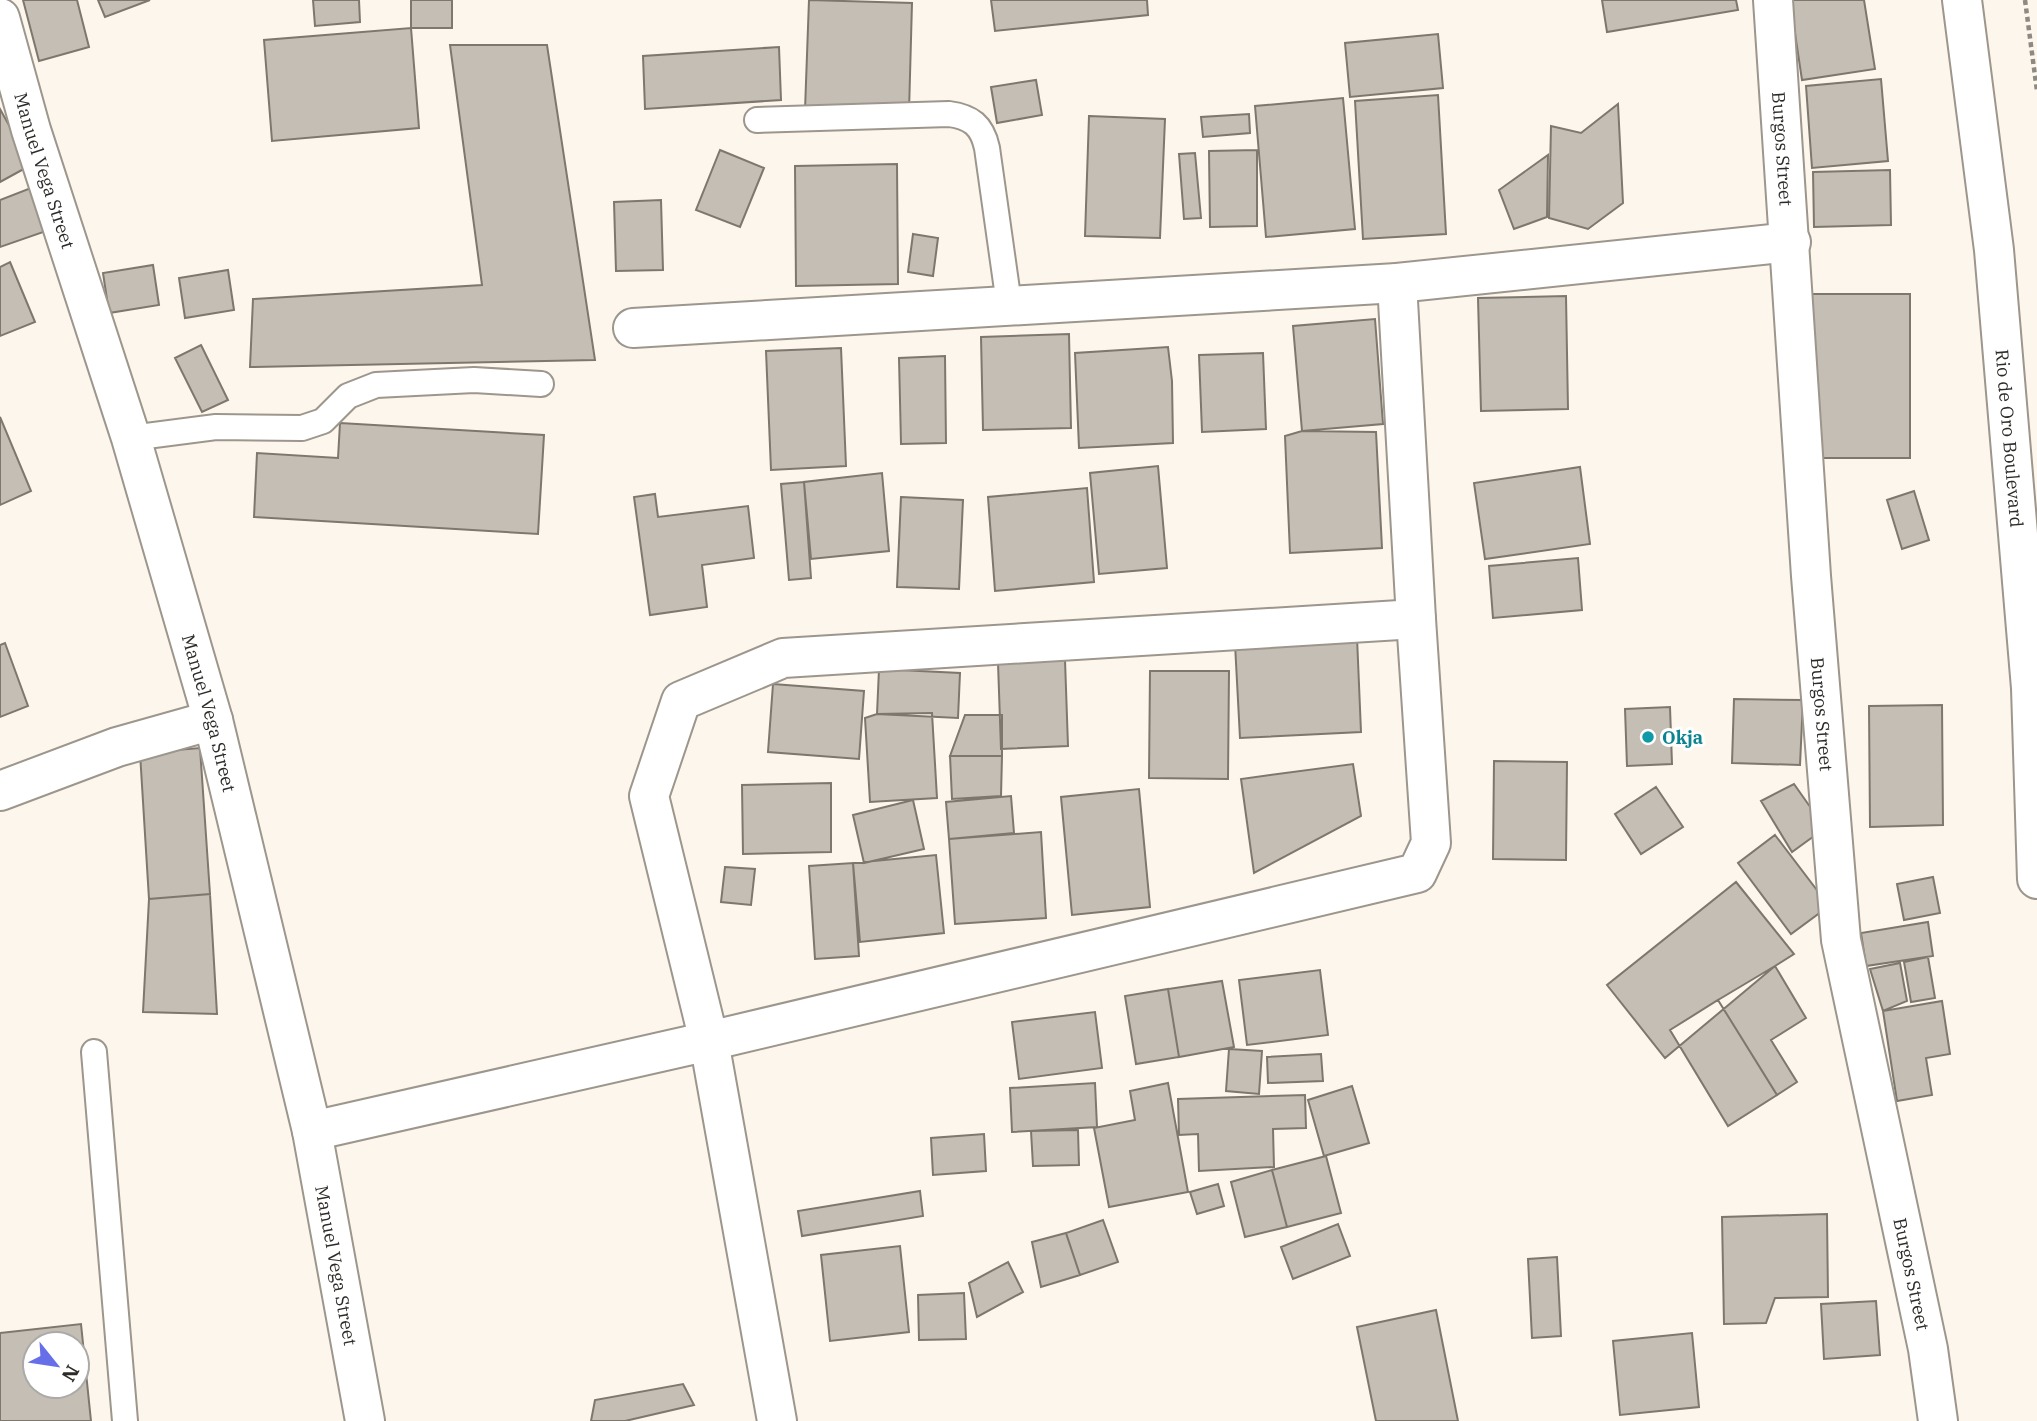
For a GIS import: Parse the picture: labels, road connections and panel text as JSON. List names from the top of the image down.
{
  "streets": {
    "street": ["Burgos Street", "Manuel Vega Street", "Rio de Oro Boulevard"]
  },
  "places": ["Okja"],
  "north": "bottom right"
}
